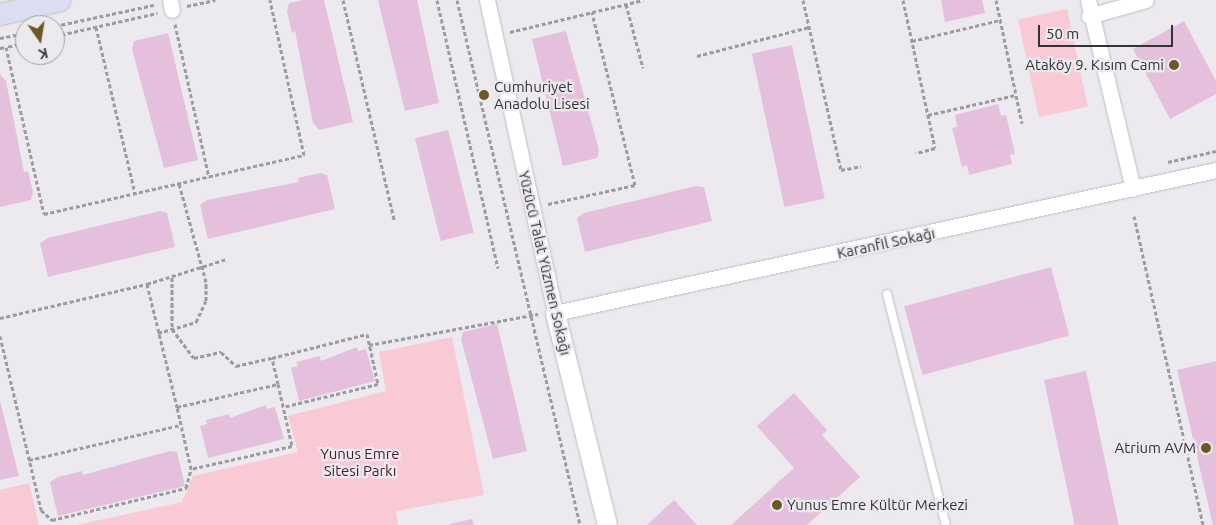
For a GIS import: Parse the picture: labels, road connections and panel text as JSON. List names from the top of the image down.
{
  "streets": {
    "street": ["Karanfil Sokağı", "Yüzücü Talat Yüzmen Sokağı"]
  },
  "crossings": [
    ["Karanfil Sokağı", "Yüzücü Talat Yüzmen Sokağı"]
  ],
  "parks": ["Yunus Emre Sitesi Parkı"],
  "places": [
    "Ataköy 9. Kısım Cami",
    "Cumhuriyet Anadolu Lisesi",
    "Atrium AVM",
    "Yunus Emre Kültür Merkezi"
  ],
  "scale_bar": "50 m",
  "north": "bottom"
}
